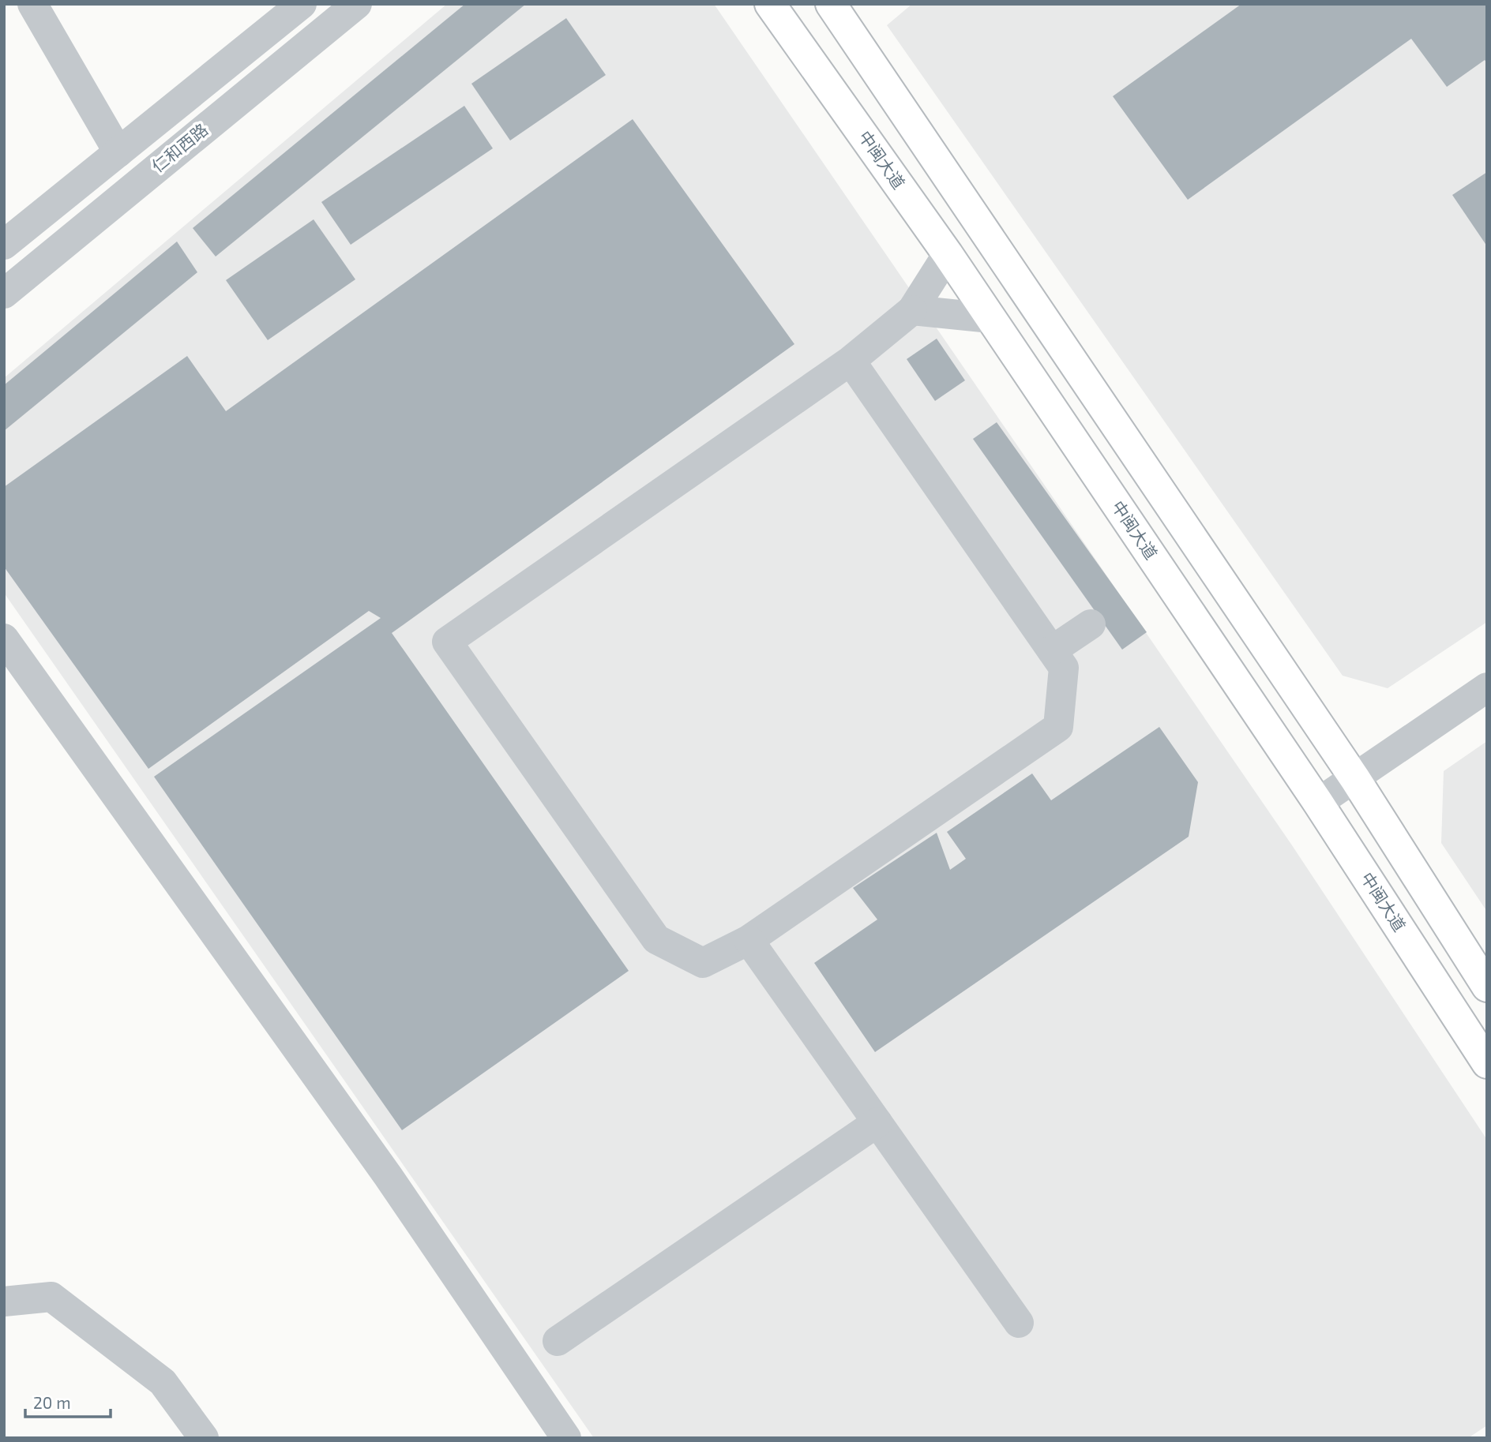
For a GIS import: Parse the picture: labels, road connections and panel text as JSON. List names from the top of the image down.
{
  "streets": {
    "main road": ["中闽大道"],
    "street": ["仁和西路"]
  },
  "scale_bar": "20 m"
}
